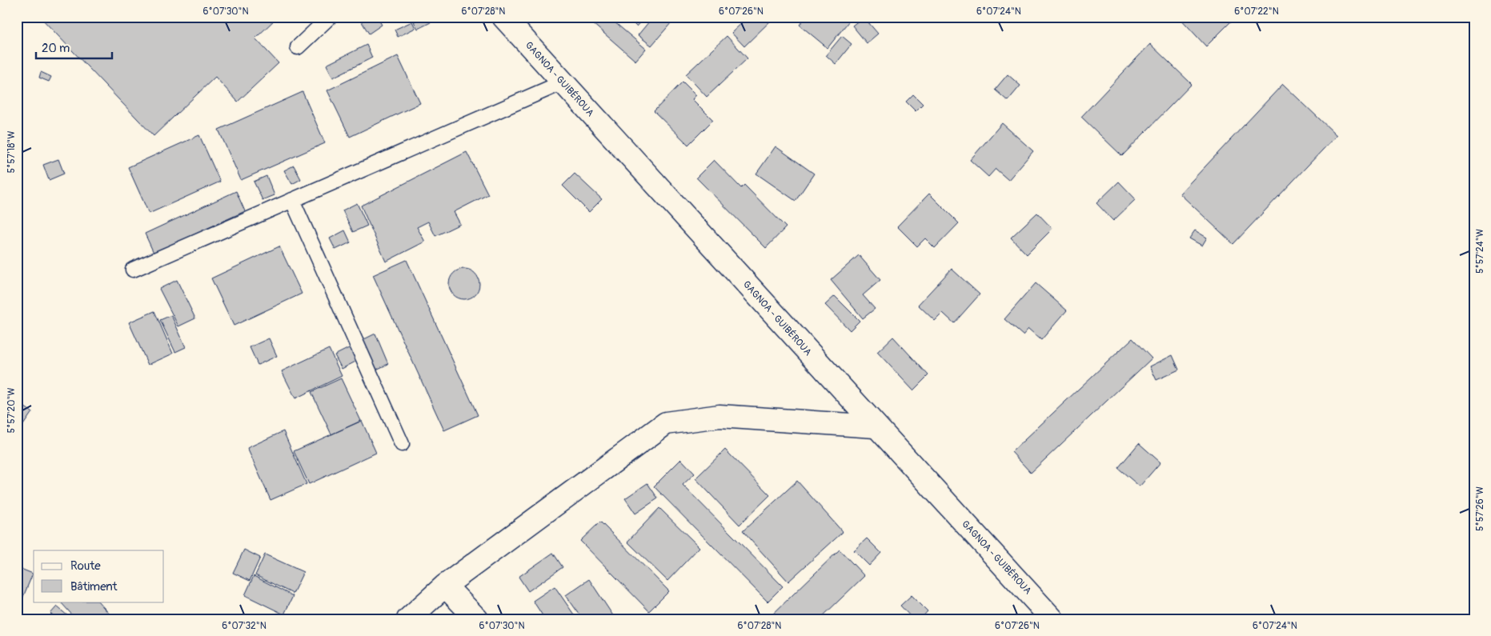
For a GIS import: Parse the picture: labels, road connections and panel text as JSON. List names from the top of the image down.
{
  "streets": {
    "main road": ["GAGNOA - GUIBÉROUA"]
  },
  "legend": ["Route", "Bâtiment"],
  "scale_bar": "20 m",
  "coordinates": [
    "6°07'30\"N",
    "6°07'28\"N",
    "6°07'26\"N",
    "6°07'24\"N",
    "6°07'22\"N",
    "5°57'18\"W",
    "5°57'24\"W",
    "5°57'20\"W",
    "5°57'26\"W",
    "6°07'32\"N"
  ]
}
